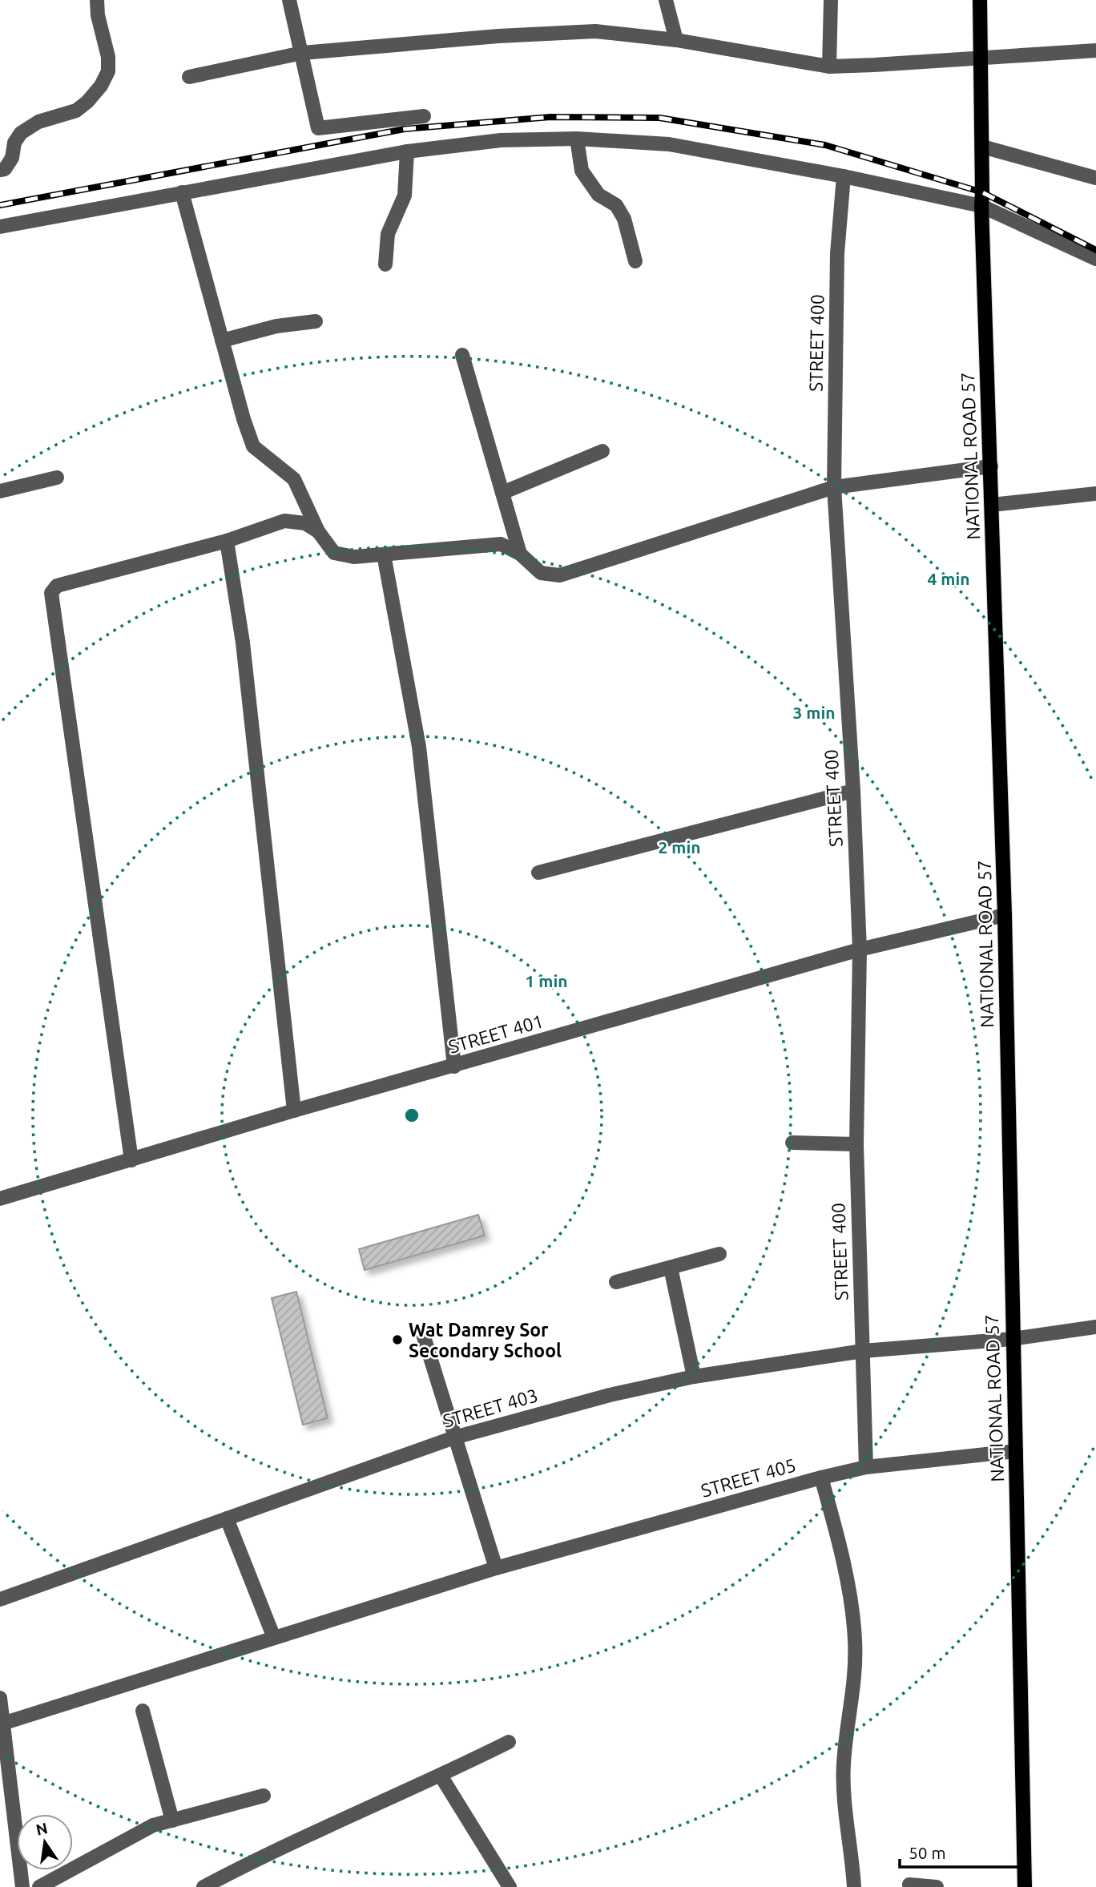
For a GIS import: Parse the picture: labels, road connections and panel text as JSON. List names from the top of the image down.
{
  "streets": {
    "main road": ["NATIONAL ROAD 57"],
    "street": [
      "STREET 400",
      "STREET 401",
      "STREET 403",
      "STREET 405"
    ]
  },
  "crossings": [
    ["STREET 400", "STREET 401"],
    ["STREET 400", "STREET 403"],
    ["STREET 400", "STREET 405"],
    ["NATIONAL ROAD 57", "STREET 401"],
    ["NATIONAL ROAD 57", "STREET 403"],
    ["NATIONAL ROAD 57", "STREET 405"]
  ],
  "places": ["Wat Damrey Sor Secondary School"],
  "scale_bar": "50 m",
  "north": "top",
  "rings": [
    "4 min",
    "3 min",
    "2 min",
    "1 min"
  ]
}
